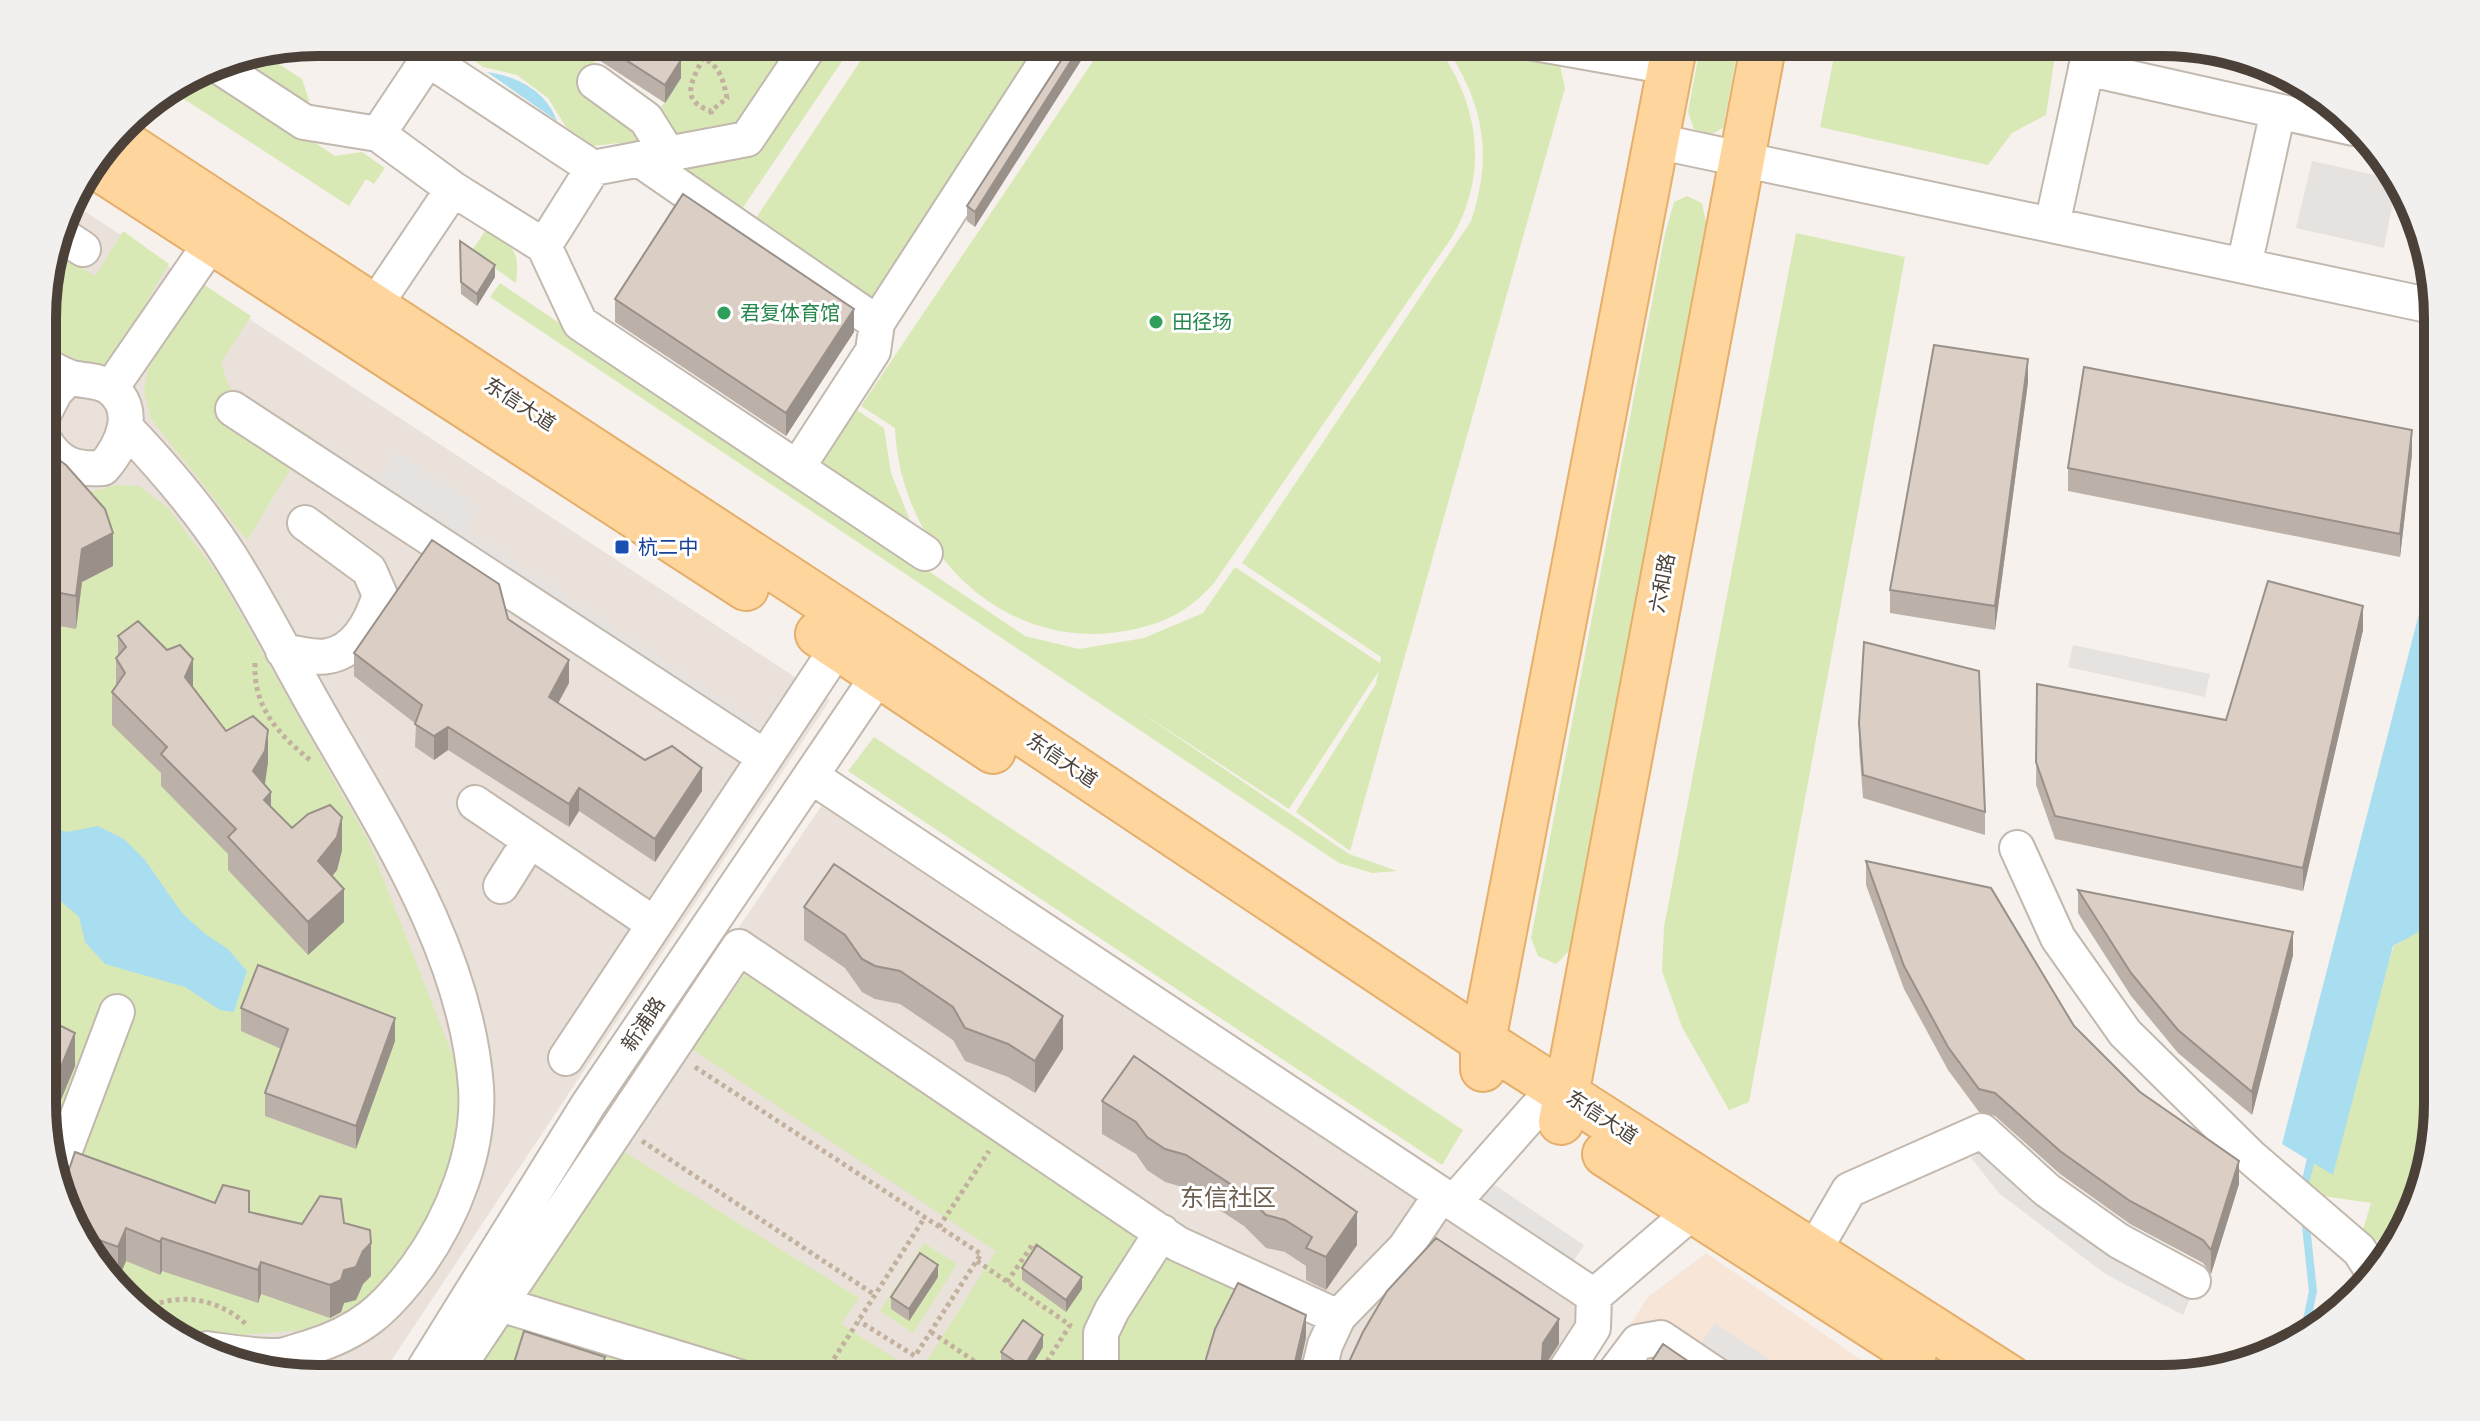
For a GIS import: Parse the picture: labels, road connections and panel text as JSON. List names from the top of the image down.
{
  "streets": {
    "main road": ["东信大道", "六和路"],
    "street": ["新浦路"]
  },
  "crossings": [
    ["东信大道", "六和路"],
    ["东信大道", "新浦路"]
  ],
  "districts": ["东信社区"],
  "places": {
    "other": ["君复体育馆", "田径场"],
    "transit": ["杭二中"]
  }
}
